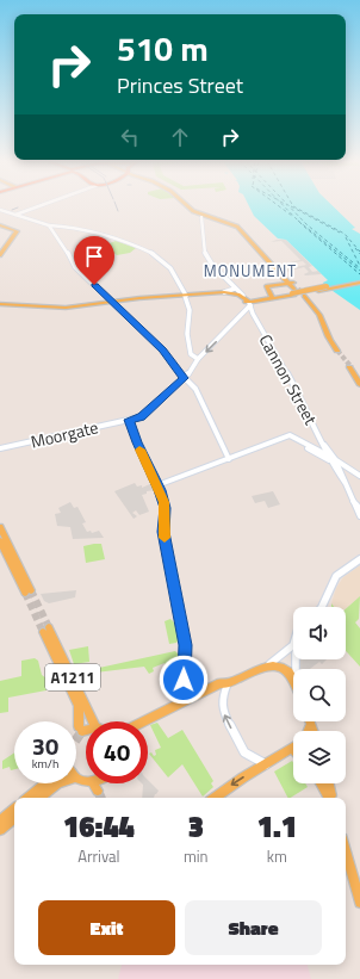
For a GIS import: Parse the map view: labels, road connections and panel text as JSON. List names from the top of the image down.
{
  "streets": {
    "main road": ["A1211"],
    "street": ["Cannon Street", "Moorgate"]
  },
  "crossings": [
    ["Cannon Street", "Moorgate"]
  ],
  "districts": ["MONUMENT"],
  "page": {
    "turn": ["510 m", "Princes Street"],
    "speed": "30 km/h",
    "limit": "40",
    "eta": [
      "16:44",
      "Arrival",
      "3",
      "min",
      "1.1",
      "km"
    ],
    "buttons": ["Exit", "Share"]
  }
}
